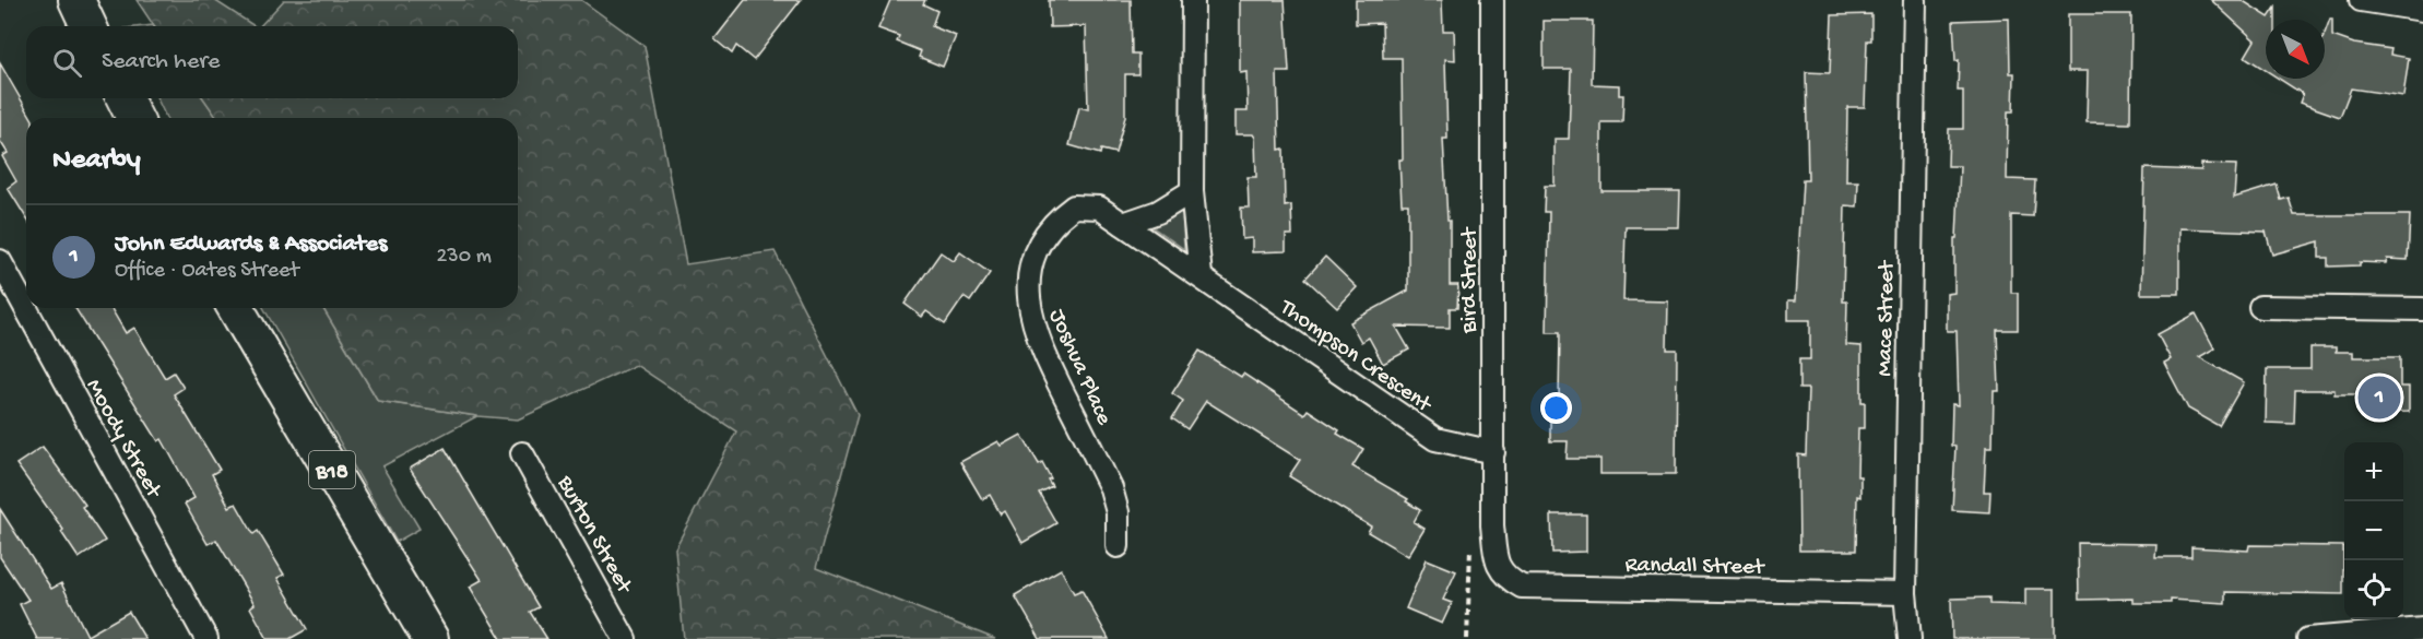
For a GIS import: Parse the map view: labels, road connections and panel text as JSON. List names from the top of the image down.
{
  "streets": {
    "highway": ["B18"],
    "street": [
      "Bird Street",
      "Mace Street",
      "Thompson Crescent",
      "Joshua Place",
      "Moody Street",
      "Burton Street",
      "Randall Street"
    ]
  },
  "crossings": [
    ["Bird Street", "Thompson Crescent"],
    ["Bird Street", "Randall Street"],
    ["Mace Street", "Randall Street"],
    ["Thompson Crescent", "Joshua Place"]
  ],
  "north": "bottom right",
  "page": {
    "search": "Search here",
    "heading": "Nearby",
    "list": [
      {
        "mark": "1",
        "name": "John Edwards & Associates",
        "note": "Office · Oates Street",
        "value": "230 m"
      }
    ],
    "pins": "1",
    "map_buttons": ["+", "−"]
  }
}
